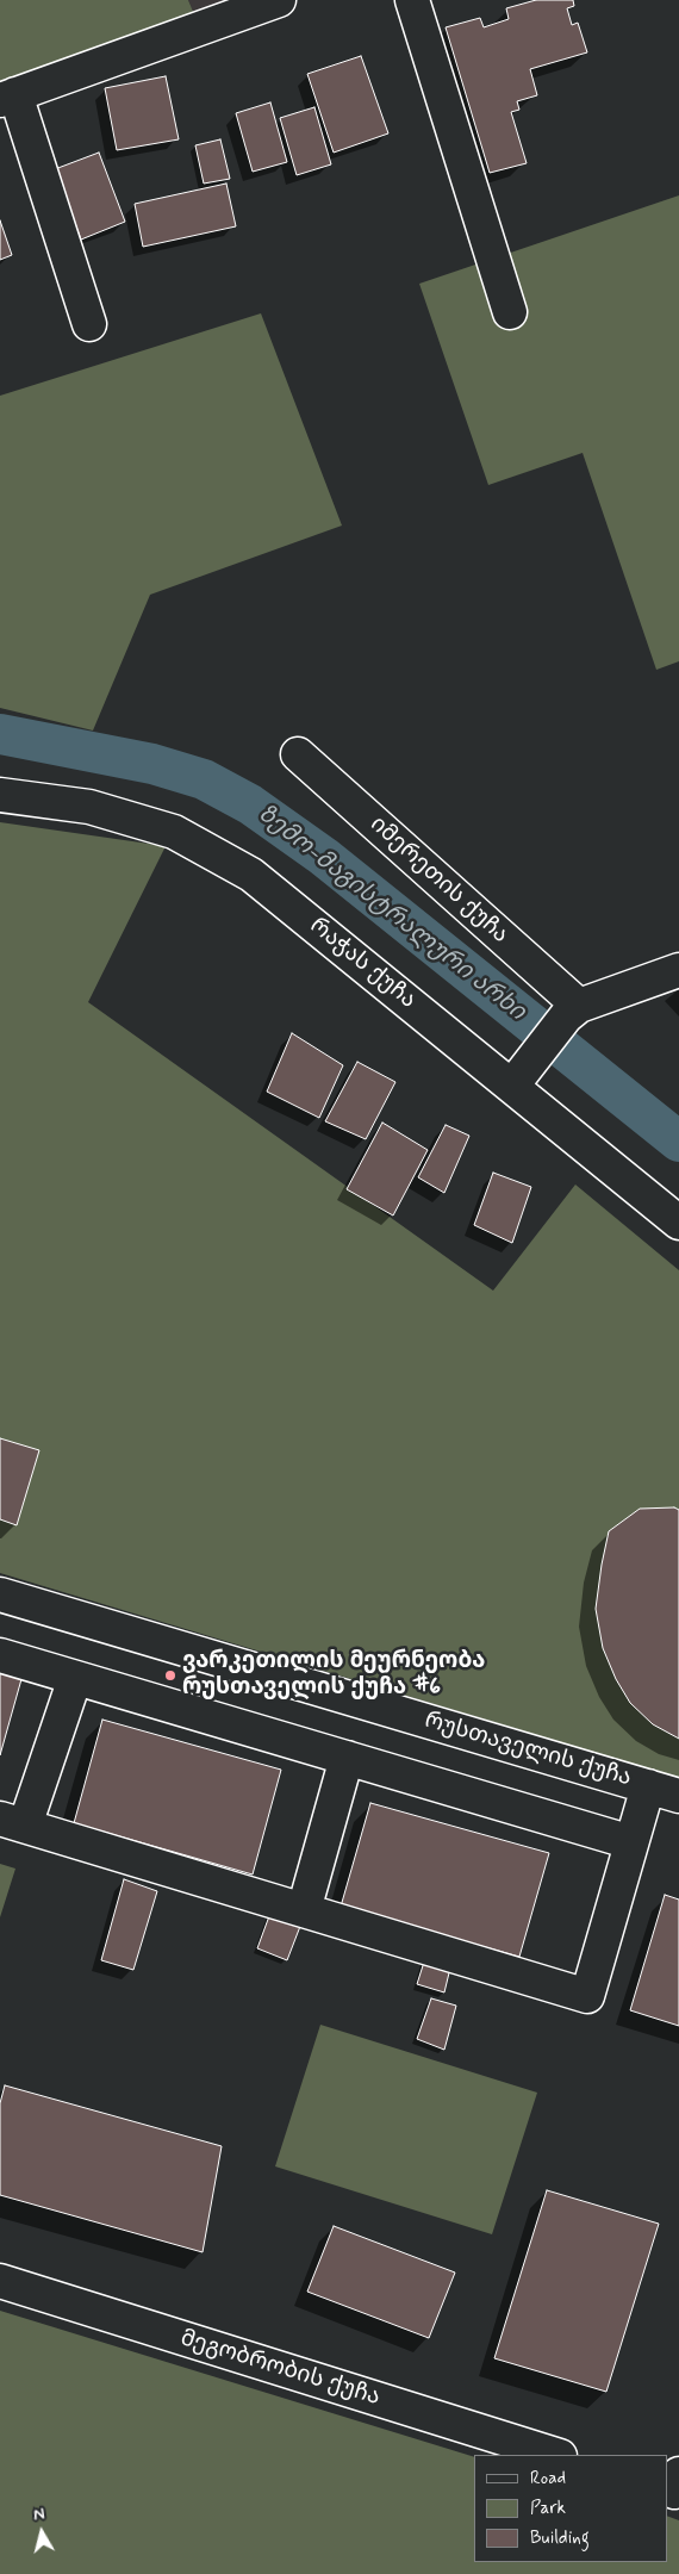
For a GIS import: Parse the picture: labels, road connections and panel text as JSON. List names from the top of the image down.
{
  "streets": {
    "street": [
      "იმერეთის ქუჩა",
      "რაჭას ქუჩა",
      "რუსთაველის ქუჩა",
      "მეგობრობის ქუჩა"
    ]
  },
  "water": ["ზემო-მაგისტრალური არხი"],
  "places": ["ვარკეთილის მეურნეობა რუსთაველის ქუჩა #6"],
  "legend": ["Road", "Park", "Building"],
  "north": "top"
}
